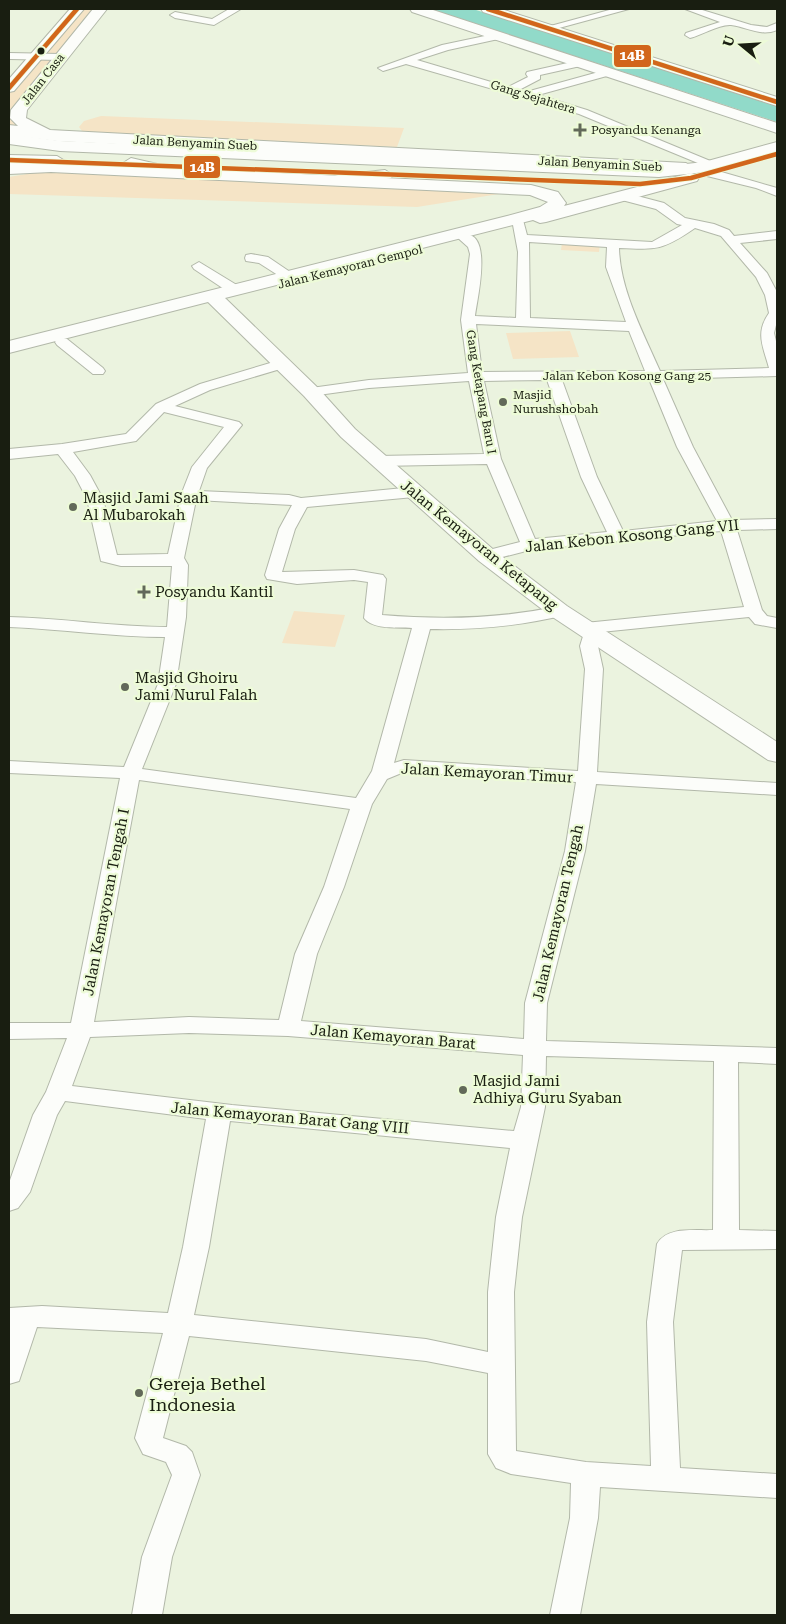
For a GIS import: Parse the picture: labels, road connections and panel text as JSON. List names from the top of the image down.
{
  "streets": {
    "main road": [
      "Jalan Casa",
      "Jalan Benyamin Sueb",
      "Jalan Kemayoran Gempol",
      "Jalan Kemayoran Ketapang"
    ],
    "street": [
      "Gang Sejahtera",
      "Jalan Kebon Kosong Gang 25",
      "Gang Ketapang Baru I",
      "Jalan Kebon Kosong Gang VII",
      "Jalan Kemayoran Timur",
      "Jalan Kemayoran Tengah I",
      "Jalan Kemayoran Tengah",
      "Jalan Kemayoran Barat",
      "Jalan Kemayoran Barat Gang VIII"
    ]
  },
  "crossings": [
    ["Jalan Casa", "Jalan Benyamin Sueb"],
    ["Gang Sejahtera", "Jalan Benyamin Sueb"],
    ["Jalan Benyamin Sueb", "Jalan Kemayoran Gempol"],
    ["Jalan Kemayoran Gempol", "Gang Ketapang Baru I"],
    ["Jalan Kemayoran Gempol", "Jalan Kemayoran Ketapang"],
    ["Jalan Kebon Kosong Gang 25", "Gang Ketapang Baru I"],
    ["Jalan Kebon Kosong Gang 25", "Jalan Kemayoran Ketapang"],
    ["Gang Ketapang Baru I", "Jalan Kebon Kosong Gang VII"],
    ["Jalan Kebon Kosong Gang VII", "Jalan Kemayoran Ketapang"],
    ["Jalan Kemayoran Ketapang", "Jalan Kemayoran Tengah"],
    ["Jalan Kemayoran Timur", "Jalan Kemayoran Tengah"],
    ["Jalan Kemayoran Timur", "Jalan Kemayoran Barat"],
    ["Jalan Kemayoran Tengah I", "Jalan Kemayoran Barat"],
    ["Jalan Kemayoran Tengah I", "Jalan Kemayoran Barat Gang VIII"],
    ["Jalan Kemayoran Tengah", "Jalan Kemayoran Barat"],
    ["Jalan Kemayoran Tengah", "Jalan Kemayoran Barat Gang VIII"]
  ],
  "places": {
    "health": ["Posyandu Kenanga", "Posyandu Kantil"],
    "other": [
      "Masjid Nurushshobah",
      "Masjid Jami Saah Al Mubarokah",
      "Masjid Ghoiru Jami Nurul Falah",
      "Masjid Jami Adhiya Guru Syaban",
      "Gereja Bethel Indonesia"
    ]
  },
  "lines": ["transit line 14B"],
  "north": "left"
}
